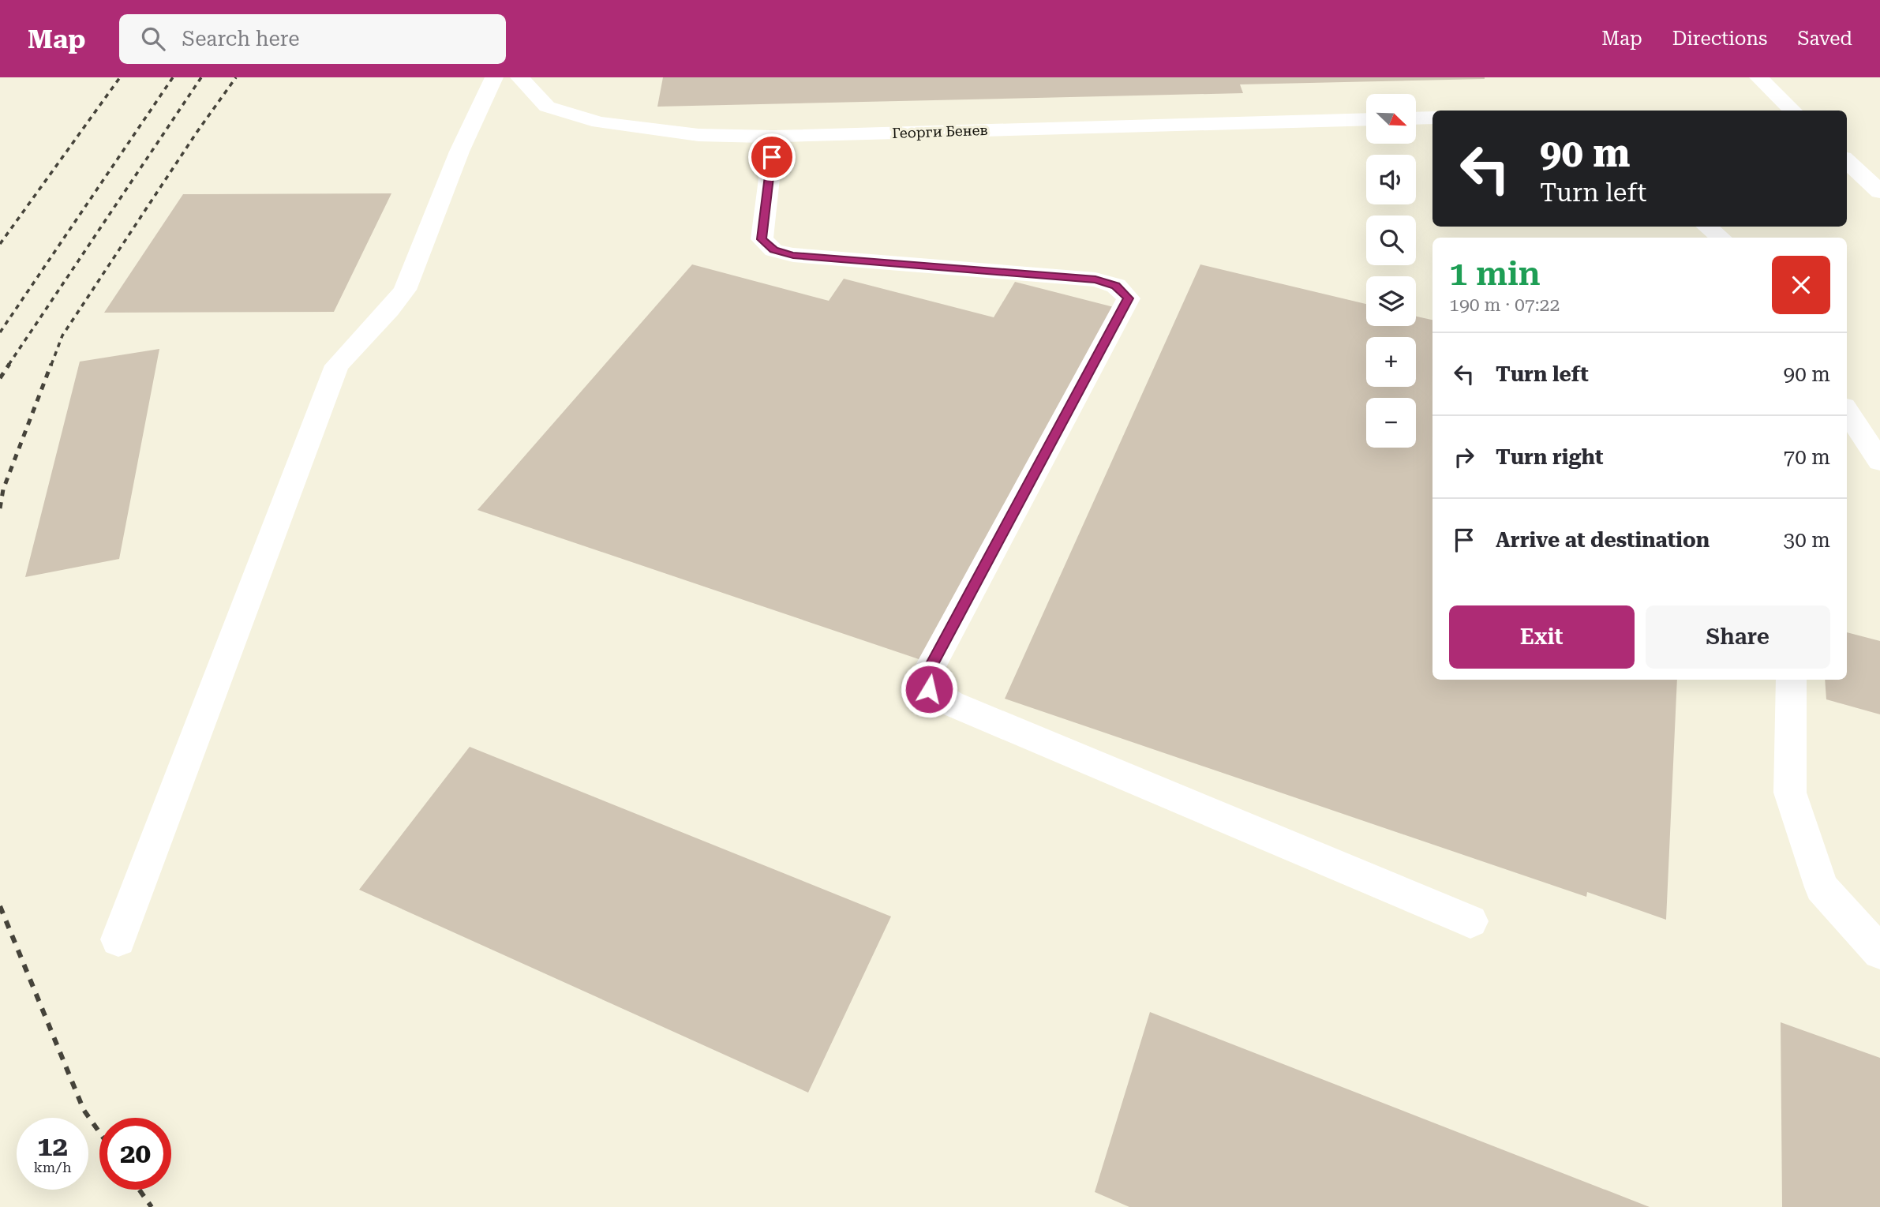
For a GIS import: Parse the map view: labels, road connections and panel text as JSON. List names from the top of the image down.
{
  "streets": {
    "street": ["Георги Бенев"]
  },
  "north": "bottom right",
  "page": {
    "header": "Map",
    "search": "Search here",
    "nav": ["Map", "Directions", "Saved"],
    "map_buttons": ["+", "−"],
    "turn": ["90 m", "Turn left"],
    "heading": ["1 min", "190 m · 07:22"],
    "list": [
      {
        "name": "Turn left",
        "value": "90 m"
      },
      {
        "name": "Turn right",
        "value": "70 m"
      },
      {
        "name": "Arrive at destination",
        "value": "30 m"
      }
    ],
    "buttons": ["Exit", "Share"],
    "speed": "12 km/h",
    "limit": "20"
  }
}
